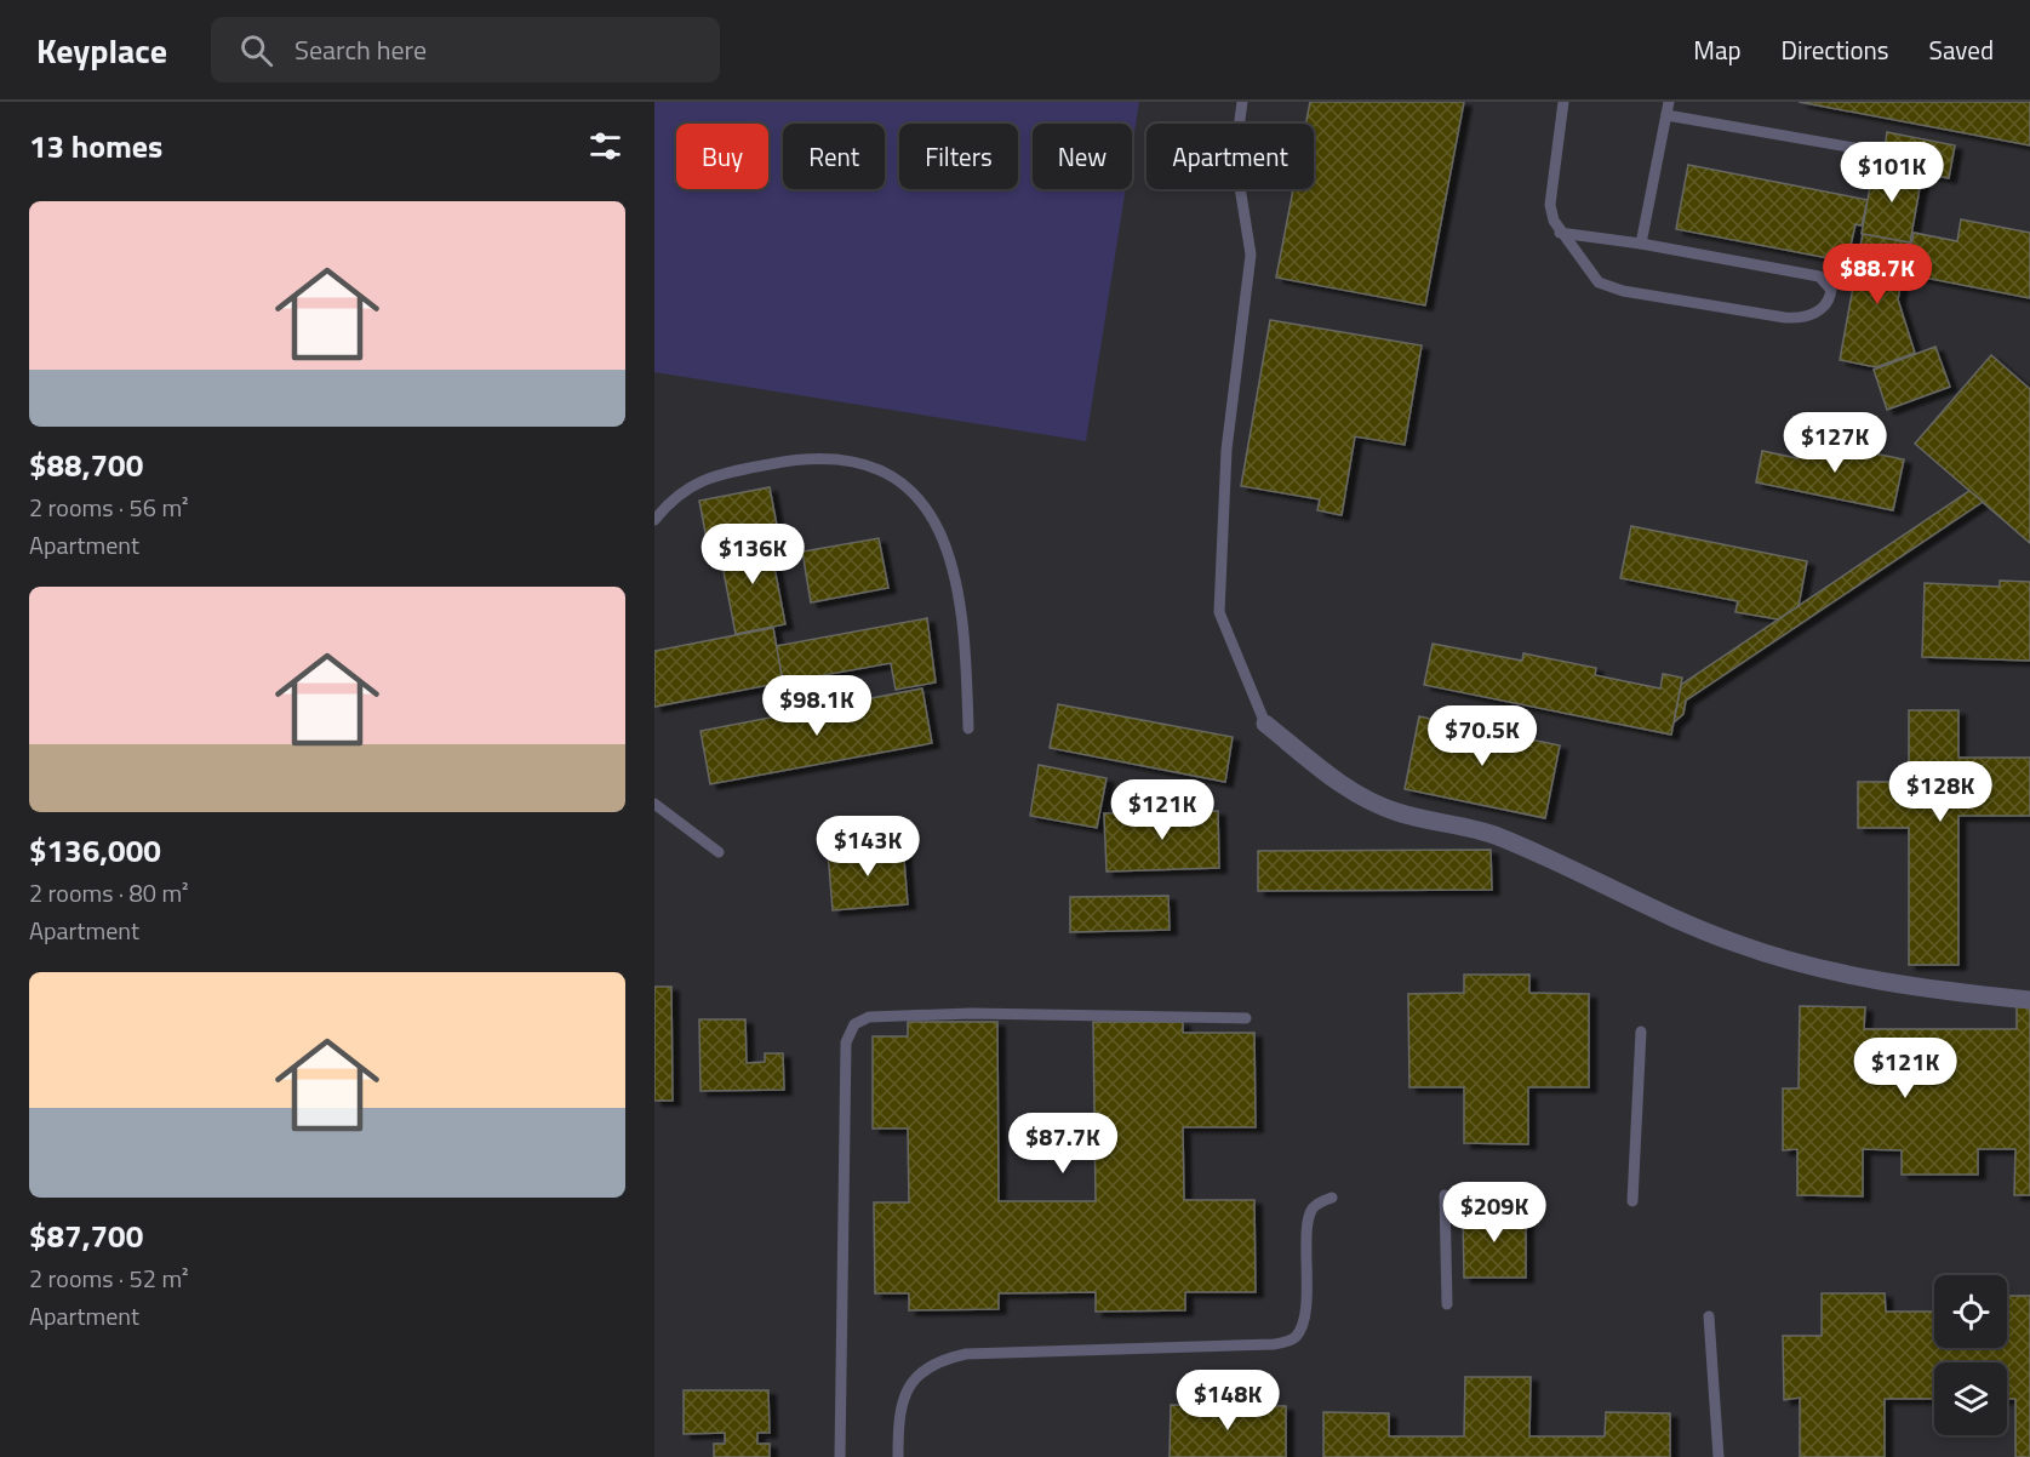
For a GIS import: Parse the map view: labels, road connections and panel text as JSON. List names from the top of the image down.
{
  "page": {
    "header": "Keyplace",
    "search": "Search here",
    "nav": ["Map", "Directions", "Saved"],
    "heading": "13 homes",
    "chip": [
      "Buy",
      "Rent",
      "Filters",
      "New",
      "Apartment"
    ],
    "price": [
      "$101K",
      "$88.7K",
      "$127K",
      "$136K",
      "$98.1K",
      "$70.5K",
      "$128K",
      "$121K",
      "$143K",
      "$121K",
      "$87.7K",
      "$209K",
      "$148K"
    ],
    "list": [
      {
        "name": "$88,700",
        "note": "2 rooms · 56 m² · Apartment"
      },
      {
        "name": "$136,000",
        "note": "2 rooms · 80 m² · Apartment"
      },
      {
        "name": "$87,700",
        "note": "2 rooms · 52 m² · Apartment"
      }
    ]
  }
}
